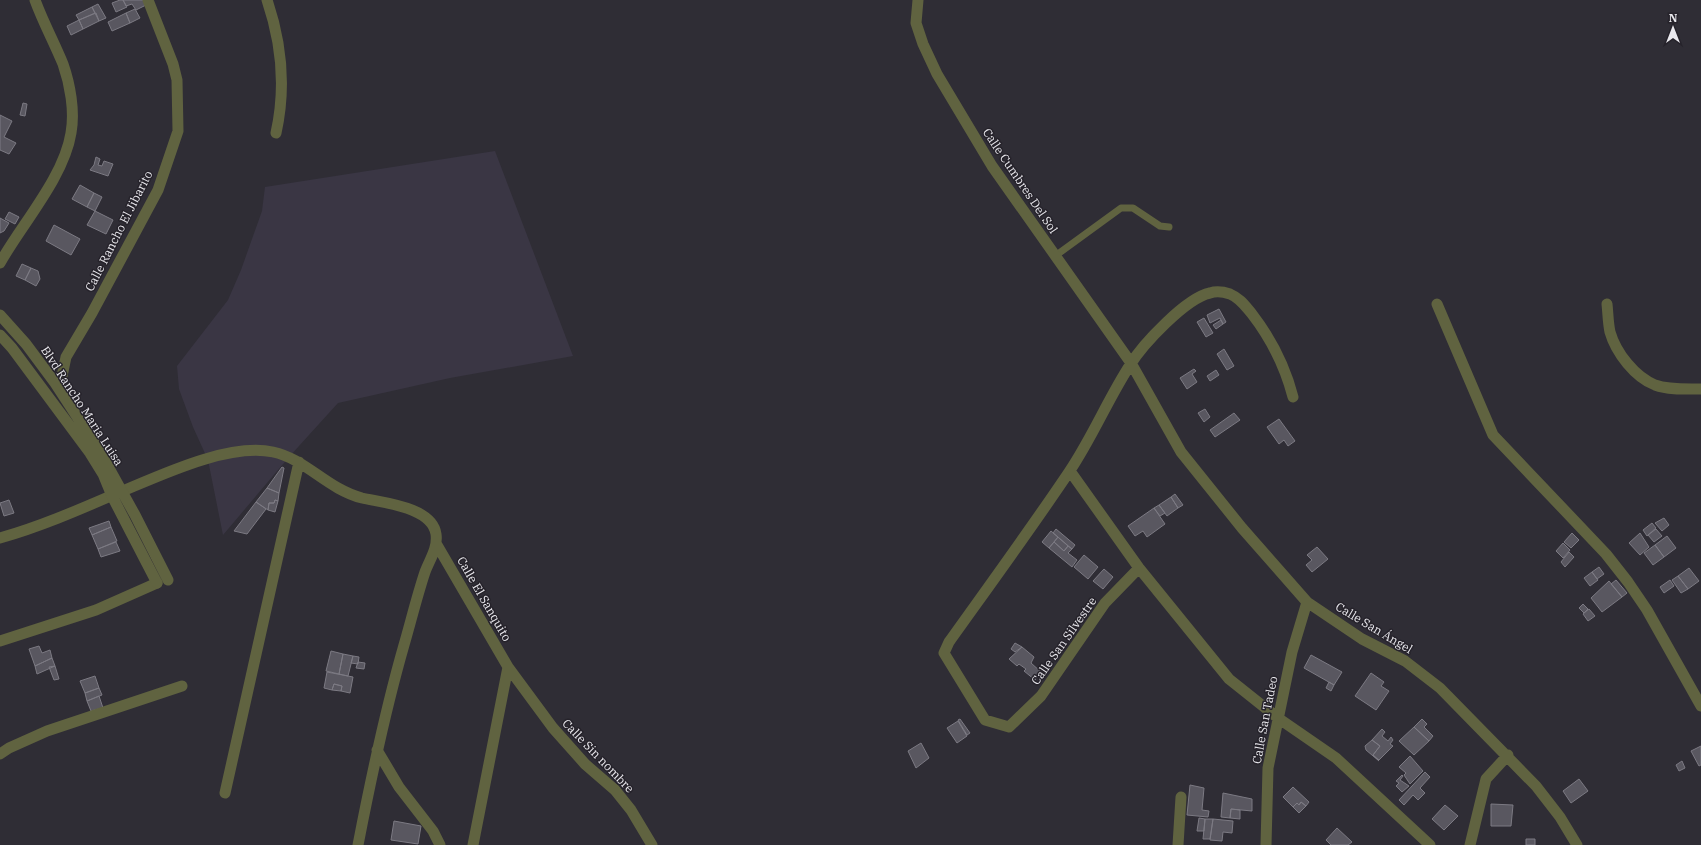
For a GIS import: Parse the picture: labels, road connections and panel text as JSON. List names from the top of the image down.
{
  "streets": {
    "street": [
      "Calle Cumbres Del Sol",
      "Calle Rancho El Jibarito",
      "Blvd Rancho Maria Luisa",
      "Calle El Sanquito",
      "Calle San Ángel",
      "Calle San Silvestre",
      "Calle San Tadeo",
      "Calle Sin nombre"
    ]
  },
  "crossings": [
    ["Calle Cumbres Del Sol", "Calle San Ángel"],
    ["Calle Rancho El Jibarito", "Blvd Rancho Maria Luisa"],
    ["Blvd Rancho Maria Luisa", "Calle El Sanquito"],
    ["Calle El Sanquito", "Calle Sin nombre"],
    ["Calle San Ángel", "Calle San Tadeo"]
  ],
  "north": "top"
}
